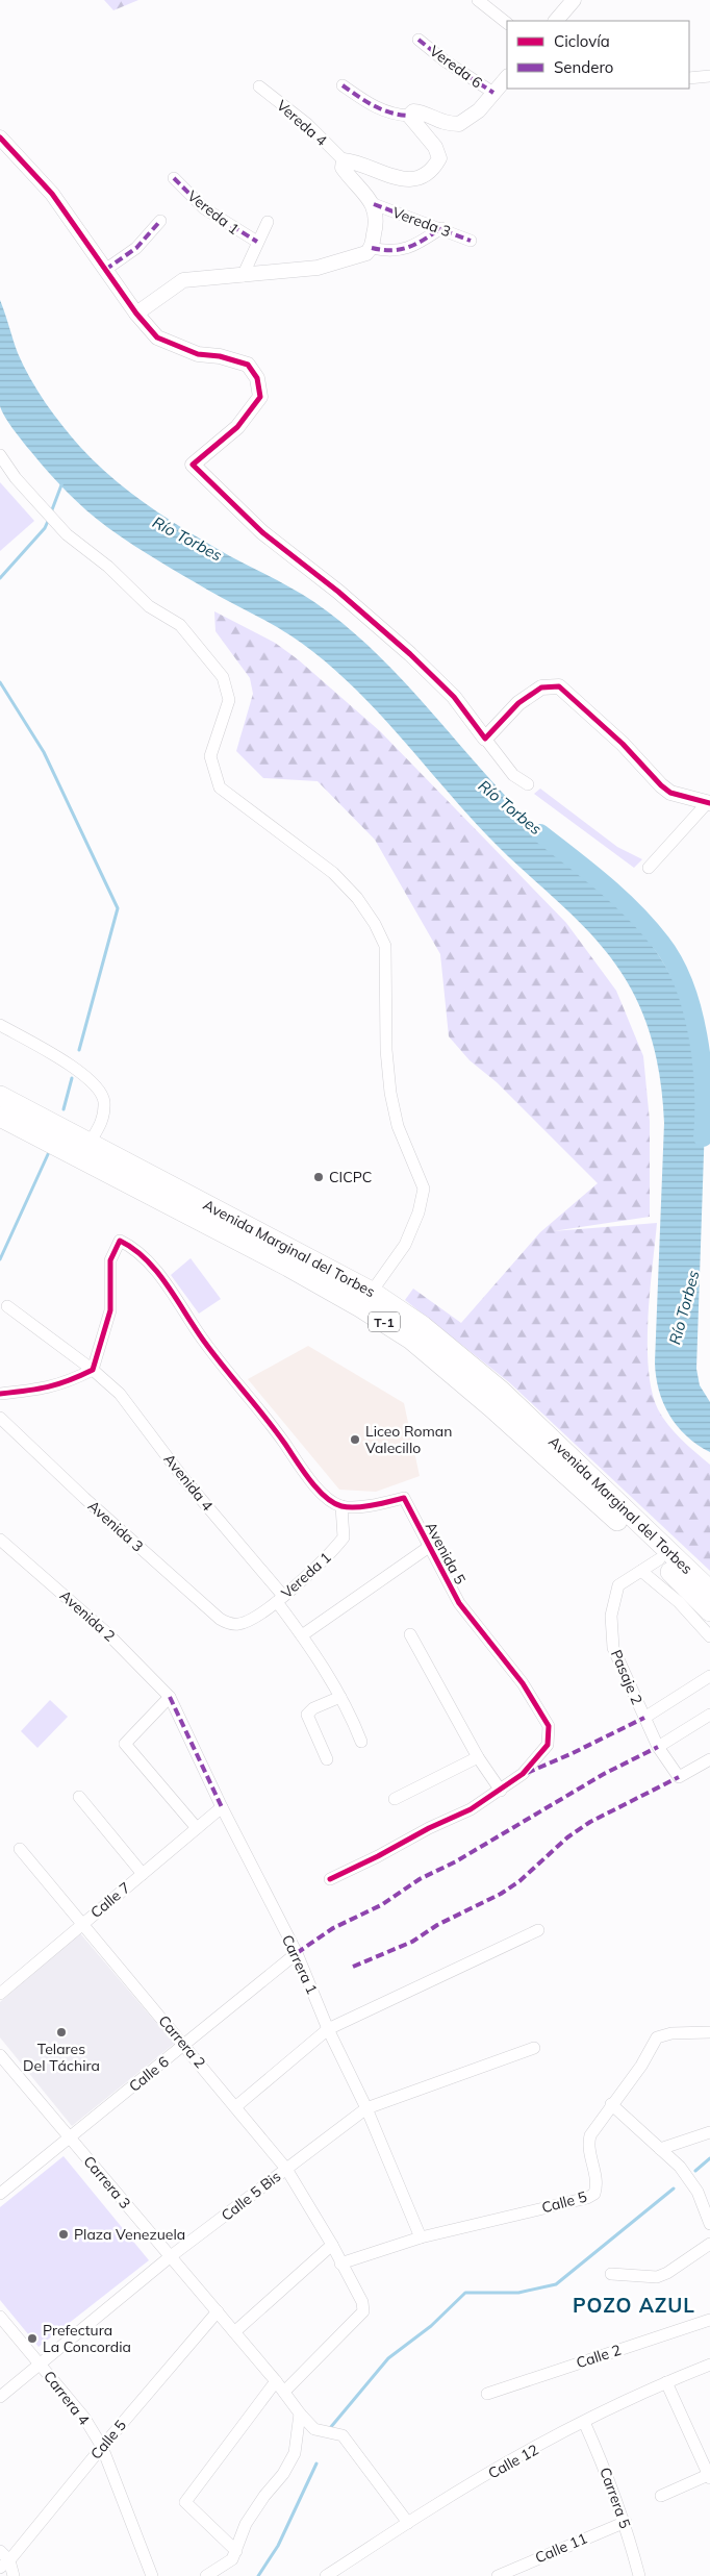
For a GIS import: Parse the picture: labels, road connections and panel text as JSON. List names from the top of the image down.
{
  "streets": {
    "highway": ["Avenida Marginal del Torbes", "T-1"],
    "street": [
      "Vereda 6",
      "Vereda 4",
      "Vereda 1",
      "Vereda 3",
      "Avenida 4",
      "Avenida 3",
      "Avenida 5",
      "Avenida 2",
      "Pasaje 2",
      "Calle 7",
      "Carrera 1",
      "Carrera 2",
      "Calle 6",
      "Carrera 3",
      "Calle 5 Bis",
      "Calle 5",
      "Calle 2",
      "Carrera 4",
      "Calle 12",
      "Carrera 5",
      "Calle 11"
    ]
  },
  "crossings": [
    ["Vereda 1", "Avenida 4"],
    ["Vereda 1", "Avenida 3"],
    ["Vereda 1", "Avenida 5"],
    ["Avenida Marginal del Torbes", "Pasaje 2"],
    ["Avenida 2", "Carrera 1"],
    ["Calle 7", "Carrera 1"],
    ["Calle 7", "Carrera 2"],
    ["Carrera 1", "Calle 6"],
    ["Carrera 1", "Calle 5 Bis"],
    ["Carrera 1", "Calle 5"],
    ["Carrera 2", "Calle 6"],
    ["Carrera 2", "Carrera 3"],
    ["Carrera 2", "Calle 5 Bis"],
    ["Carrera 2", "Calle 5"],
    ["Calle 6", "Carrera 3"],
    ["Carrera 3", "Calle 5 Bis"],
    ["Carrera 3", "Calle 5"],
    ["Carrera 3", "Calle 12"],
    ["Calle 5 Bis", "Carrera 4"],
    ["Calle 5", "Carrera 4"],
    ["Calle 12", "Carrera 5"],
    ["Carrera 5", "Calle 11"]
  ],
  "districts": ["POZO AZUL"],
  "water": ["Río Torbes"],
  "places": [
    "CICPC",
    "Liceo Roman Valecillo",
    "Telares Del Táchira",
    "Plaza Venezuela",
    "Prefectura La Concordia"
  ],
  "legend": ["Ciclovía", "Sendero"]
}
